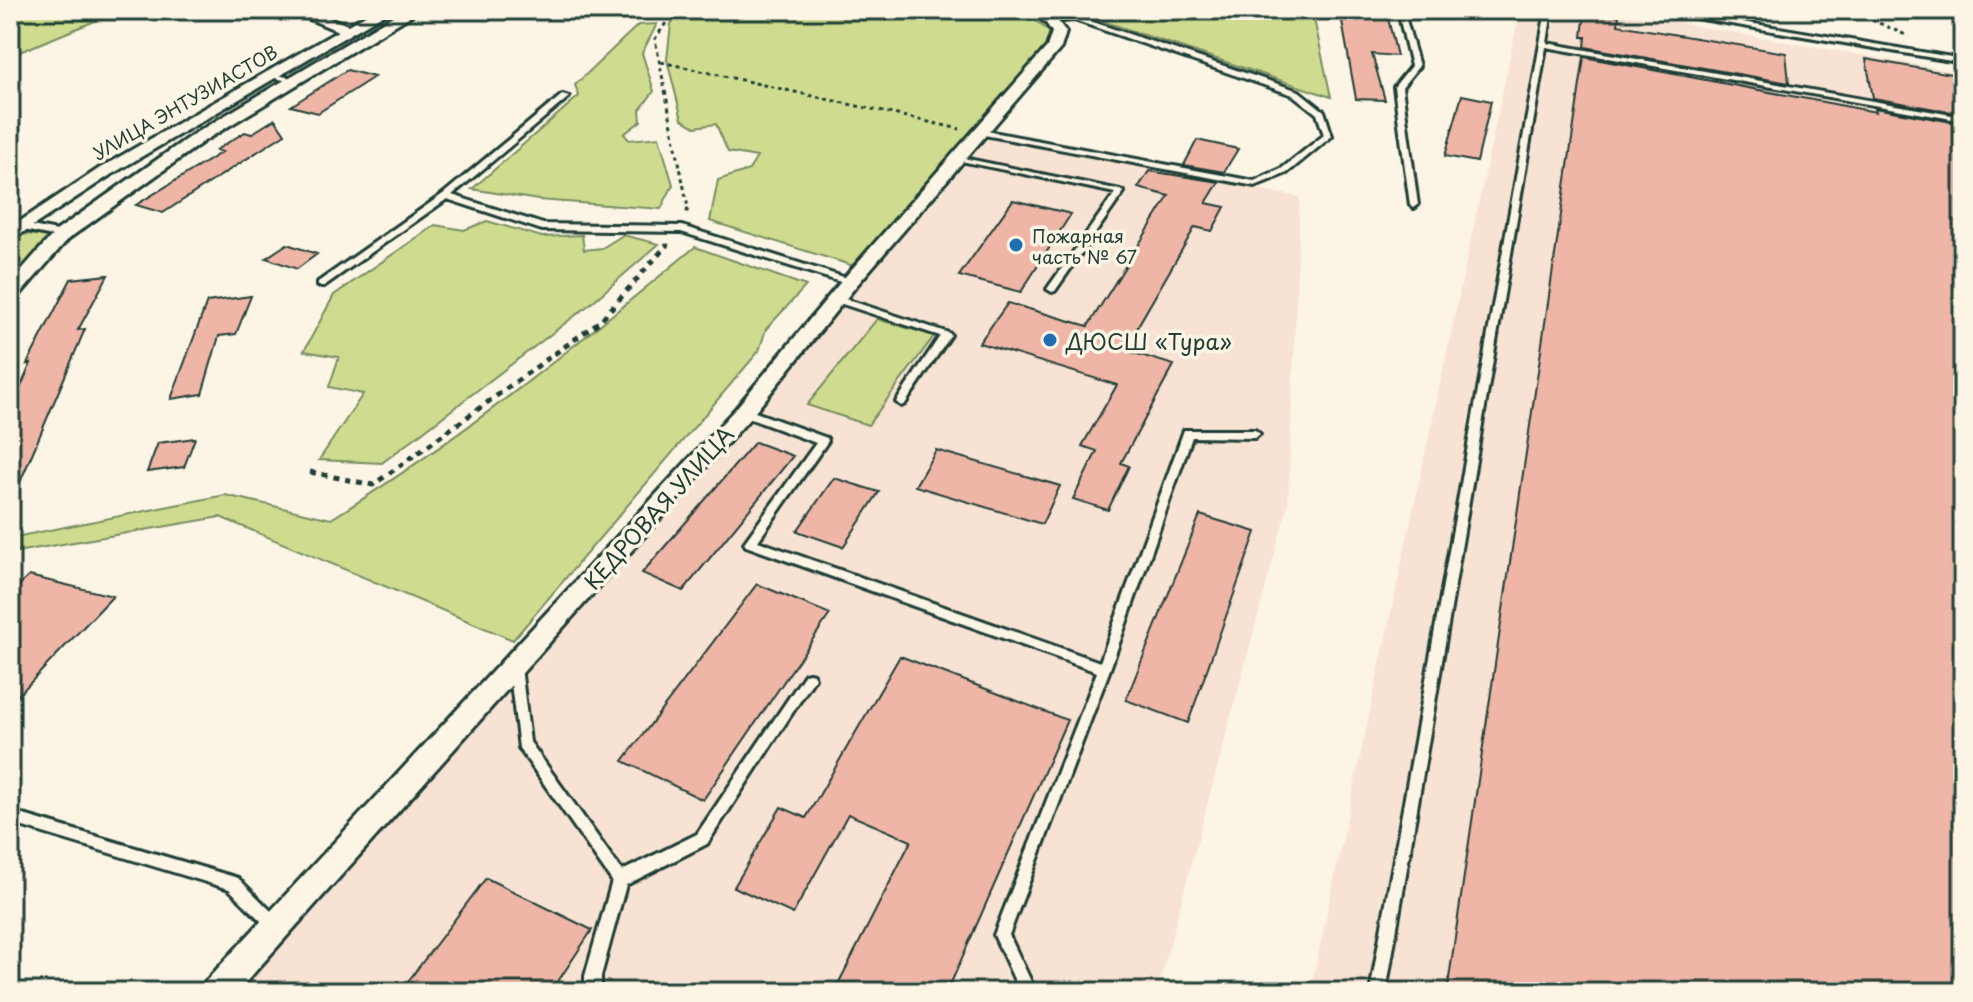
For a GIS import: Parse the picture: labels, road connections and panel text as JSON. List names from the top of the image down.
{
  "streets": {
    "street": ["УЛИЦА ЭНТУЗИАСТОВ", "КЕДРОВАЯ УЛИЦА"]
  },
  "places": ["Пожарная часть № 67", "ДЮСШ «Тура»"]
}
